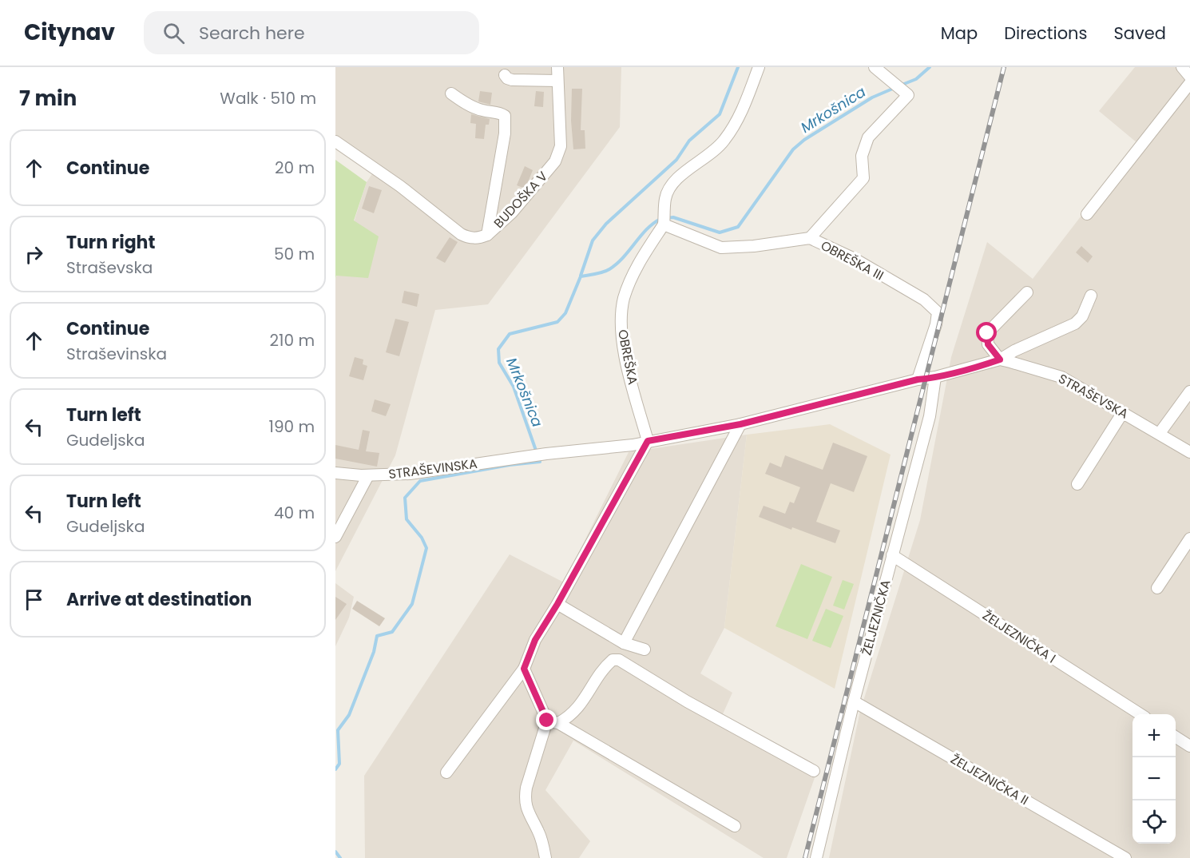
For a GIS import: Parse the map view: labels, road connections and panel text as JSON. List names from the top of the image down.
{
  "streets": {
    "street": [
      "BUDOŠKA V",
      "OBREŠKA III",
      "OBREŠKA",
      "STRAŠEVSKA",
      "STRAŠEVINSKA",
      "ŽELJEZNIČKA",
      "ŽELJEZNIČKA I",
      "ŽELJEZNIČKA II"
    ]
  },
  "crossings": [
    ["OBREŠKA III", "OBREŠKA"],
    ["OBREŠKA", "STRAŠEVINSKA"],
    ["ŽELJEZNIČKA", "ŽELJEZNIČKA I"],
    ["ŽELJEZNIČKA", "ŽELJEZNIČKA II"]
  ],
  "water": ["Mrkošnica"],
  "page": {
    "header": "Citynav",
    "search": "Search here",
    "nav": ["Map", "Directions", "Saved"],
    "heading": ["7 min", "Walk · 510 m"],
    "list": [
      ["Continue", "20 m"],
      ["Turn right", "Straševska", "50 m"],
      ["Continue", "Straševinska", "210 m"],
      ["Turn left", "Gudeljska", "190 m"],
      ["Turn left", "Gudeljska", "40 m"],
      "Arrive at destination"
    ],
    "map_buttons": ["+", "−"]
  }
}
